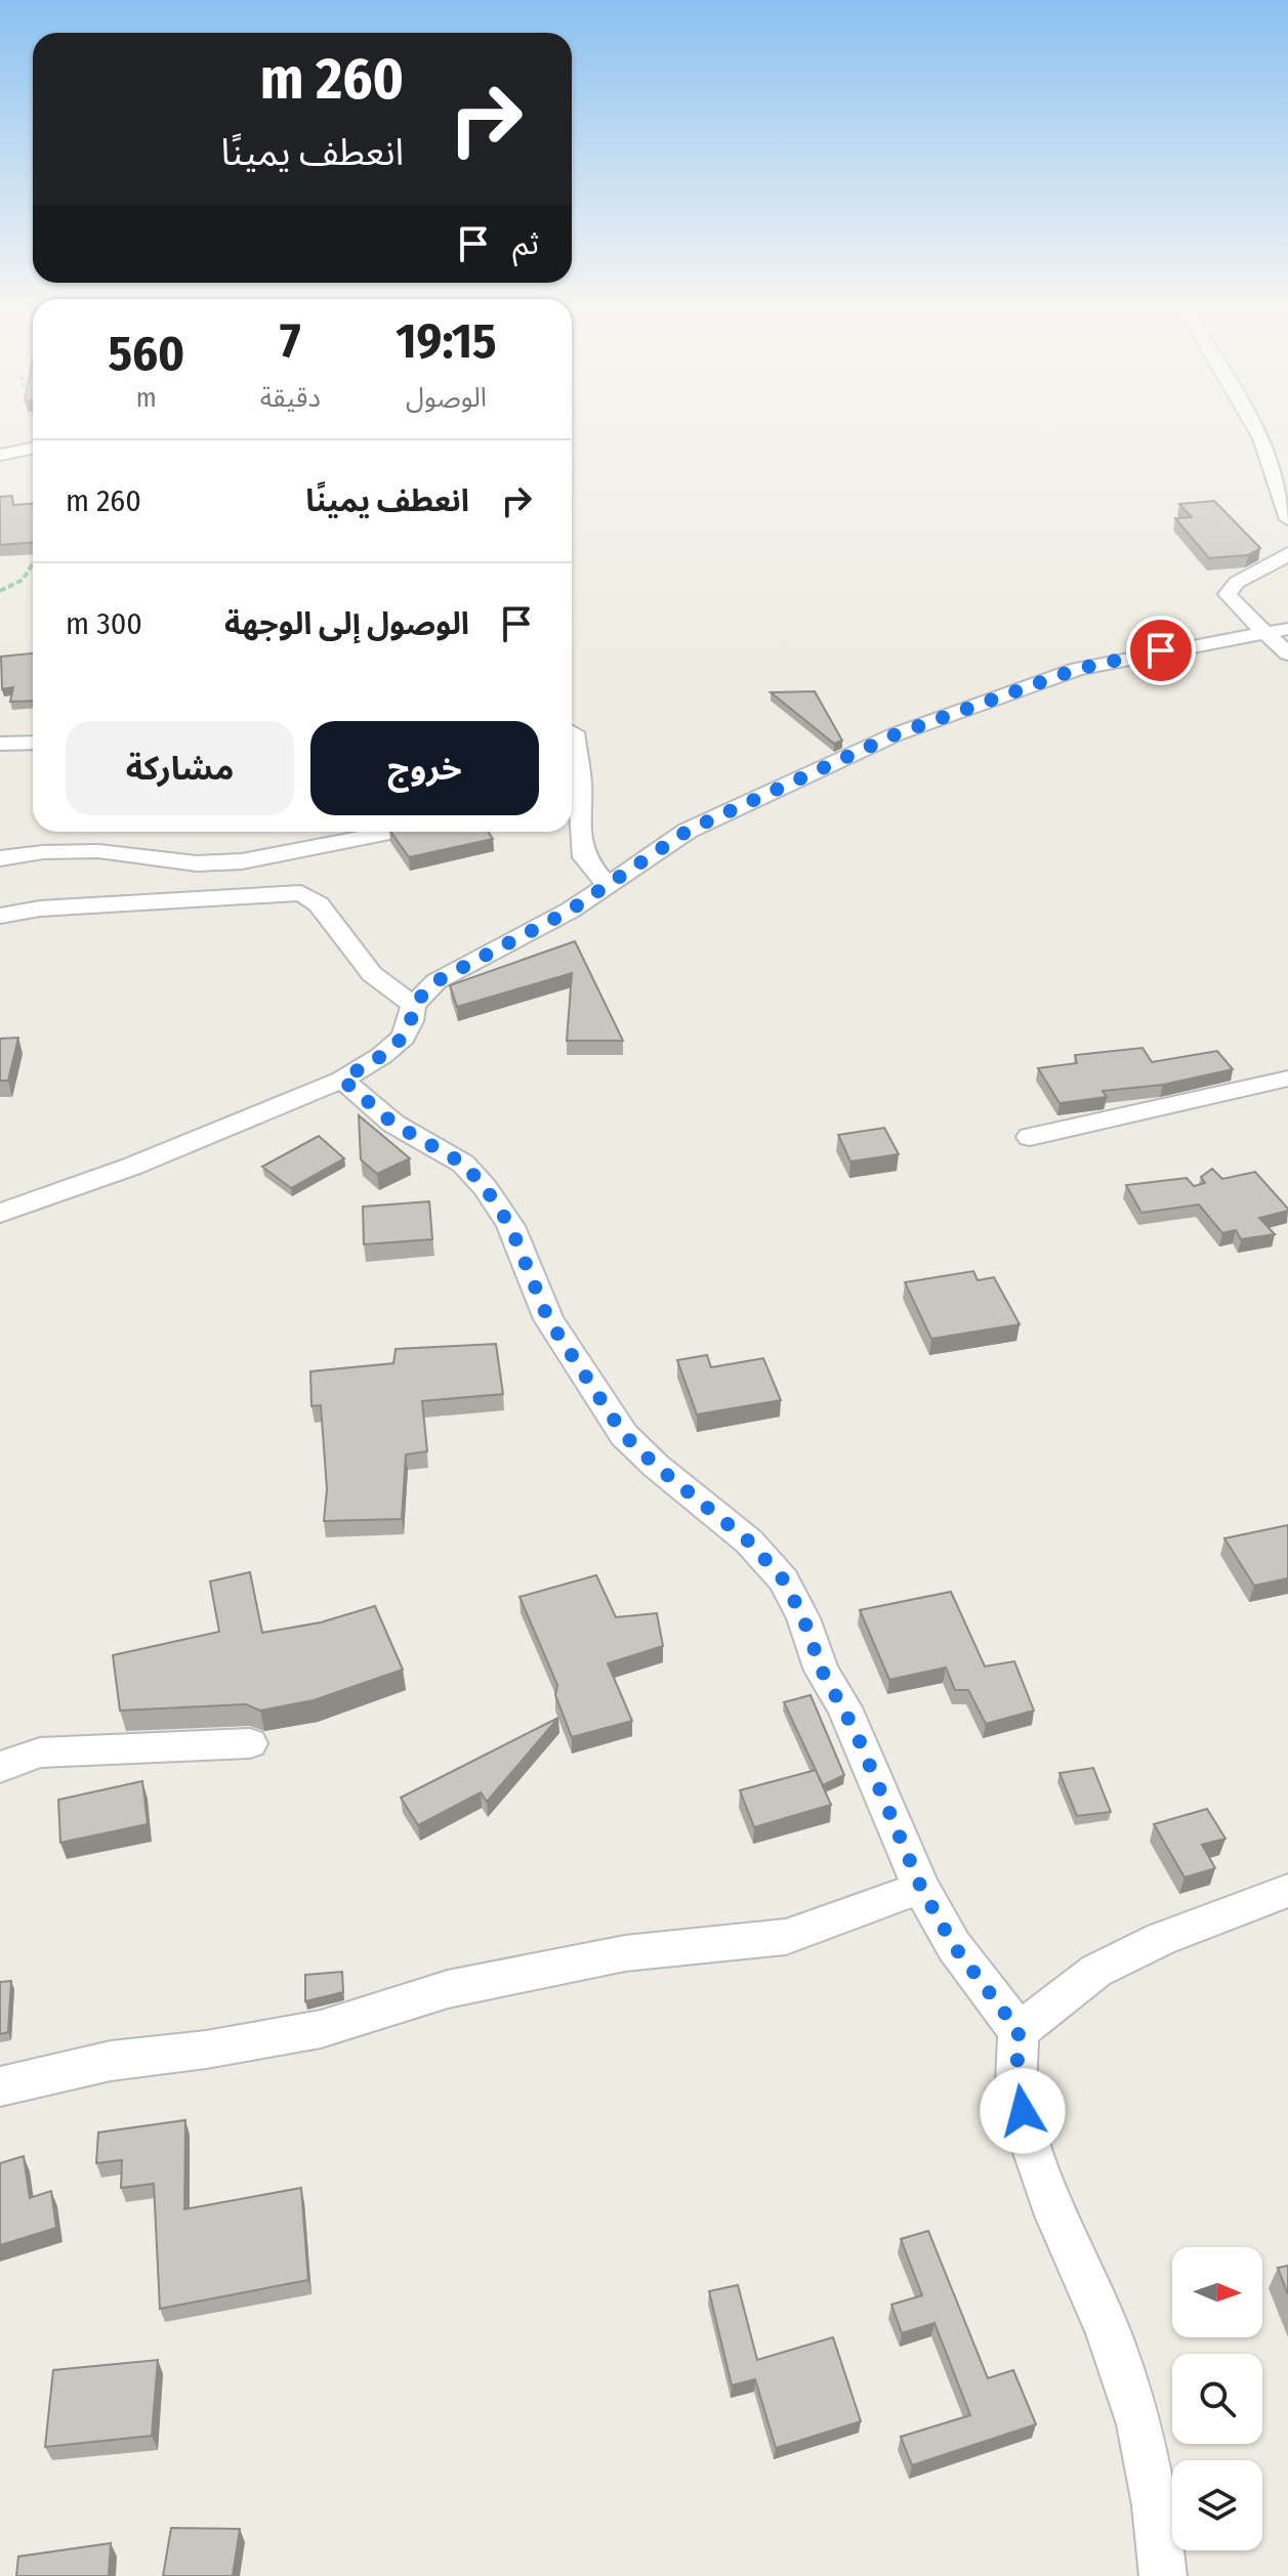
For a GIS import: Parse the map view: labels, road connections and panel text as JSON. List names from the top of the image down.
{
  "north": "right",
  "page": {
    "turn": ["260 m", "انعطف يمينًا"],
    "then": "ثم",
    "eta": [
      "19:15",
      "الوصول",
      "7",
      "دقيقة",
      "560",
      "m"
    ],
    "list": [
      {
        "name": "انعطف يمينًا",
        "value": "260 m"
      },
      {
        "name": "الوصول إلى الوجهة",
        "value": "300 m"
      }
    ],
    "buttons": ["خروج", "مشاركة"]
  }
}
